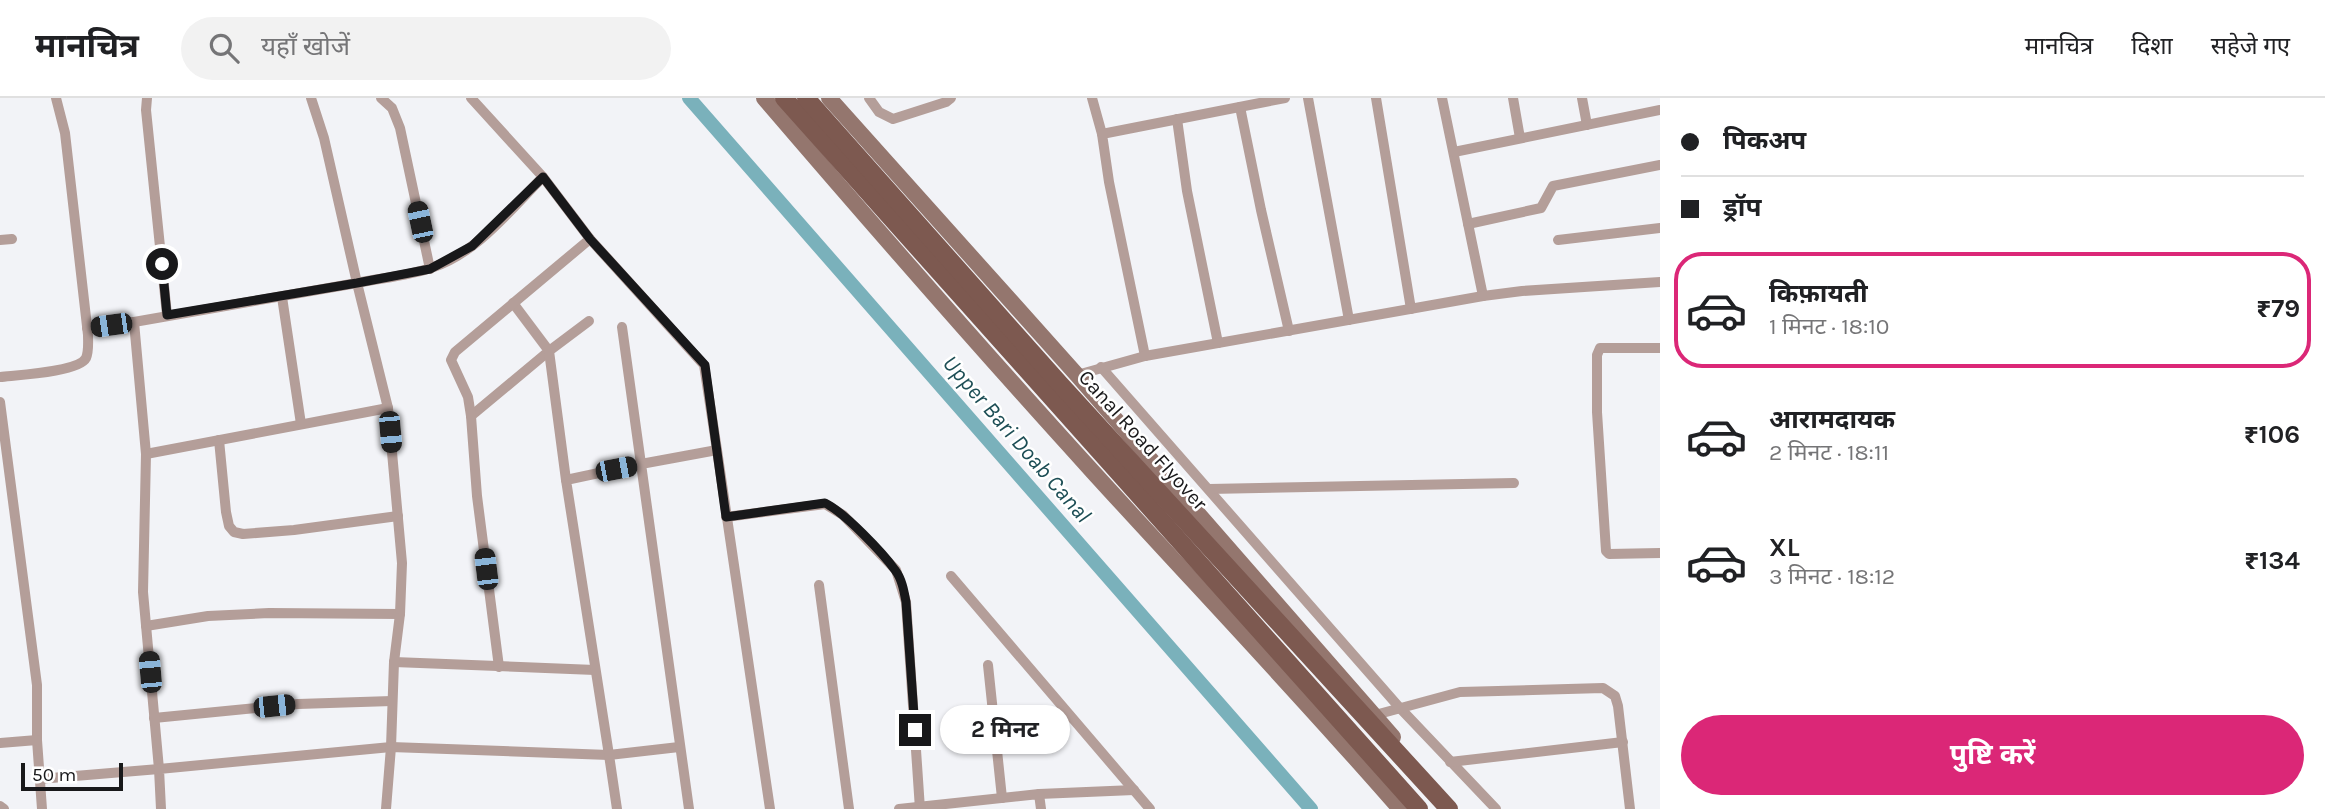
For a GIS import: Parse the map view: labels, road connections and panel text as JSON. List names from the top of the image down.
{
  "streets": {
    "main road": ["Canal Road Flyover"]
  },
  "water": ["Upper Bari Doab Canal"],
  "scale_bar": "50 m",
  "page": {
    "header": "मानचित्र",
    "search": "यहाँ खोजें",
    "nav": ["मानचित्र", "दिशा", "सहेजे गए"],
    "banner": ["पिकअप", "ड्रॉप"],
    "list": [
      {
        "name": "किफ़ायती",
        "note": "1 मिनट · 18:10",
        "value": "₹79"
      },
      {
        "name": "आरामदायक",
        "note": "2 मिनट · 18:11",
        "value": "₹106"
      },
      {
        "name": "XL",
        "note": "3 मिनट · 18:12",
        "value": "₹134"
      }
    ],
    "buttons": "पुष्टि करें",
    "bubble": "2 मिनट",
    "scale": "50 m"
  }
}
